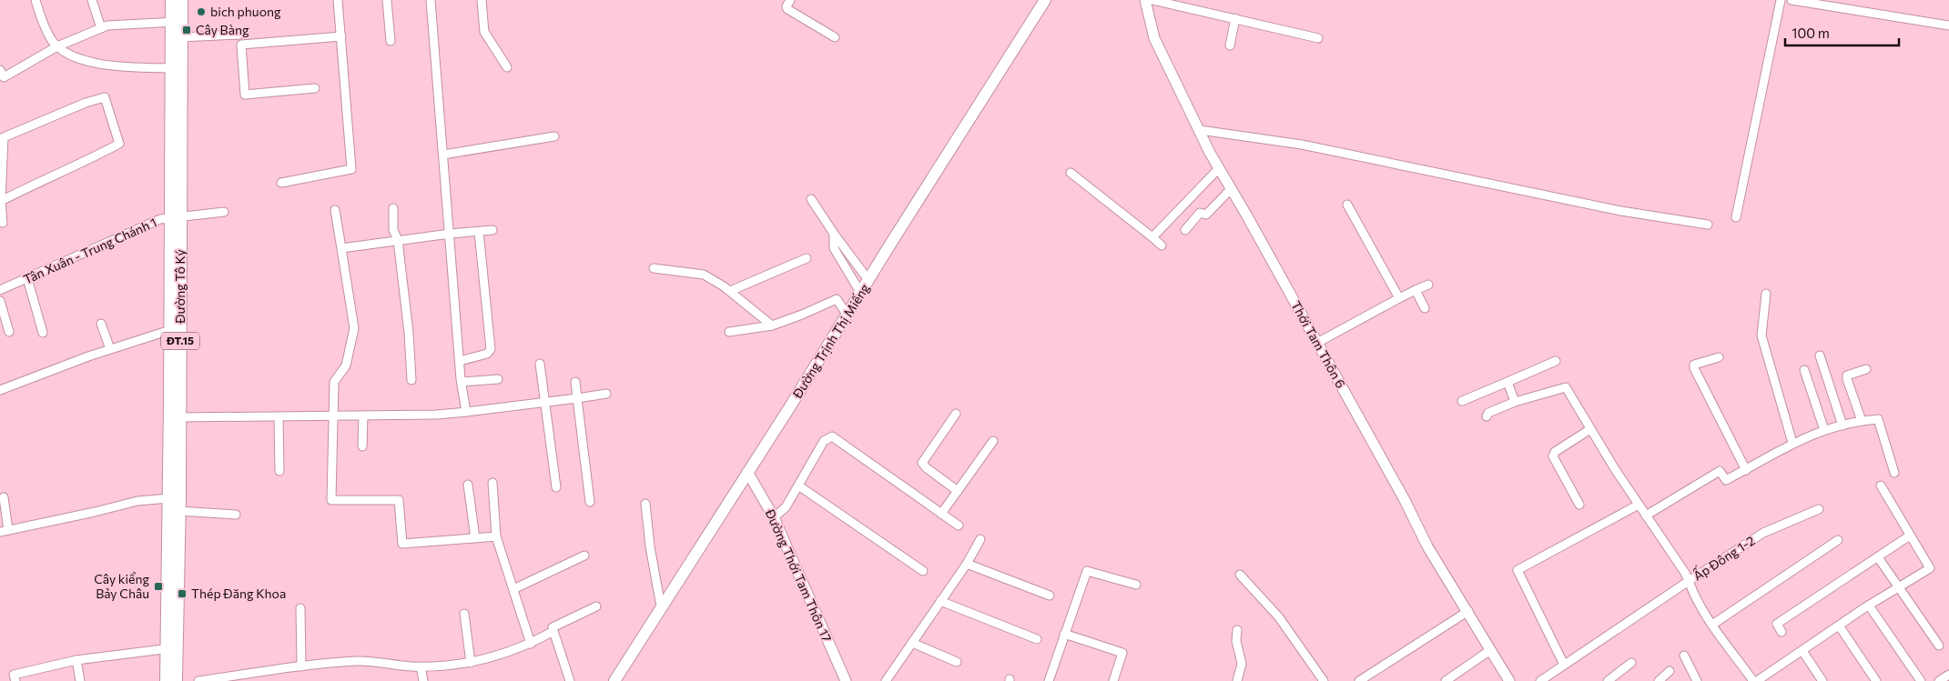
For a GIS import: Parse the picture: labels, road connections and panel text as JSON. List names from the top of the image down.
{
  "streets": {
    "main road": ["Đường Tô Ký", "ĐT.15", "Đường Trịnh Thị Miếng"],
    "street": [
      "Tân Xuân - Trung Chánh 1",
      "Thới Tam Thôn 6",
      "Ấp Đông 1-2",
      "Đường Thới Tam Thôn 17"
    ]
  },
  "crossings": [
    ["Tân Xuân - Trung Chánh 1", "Đường Tô Ký"],
    ["Đường Trịnh Thị Miếng", "Đường Thới Tam Thôn 17"]
  ],
  "places": {
    "other": ["bich phuong"],
    "transit": ["Cây Bàng", "Cây kiểng Bảy Châu", "Thép Đăng Khoa"]
  },
  "scale_bar": "100 m"
}
